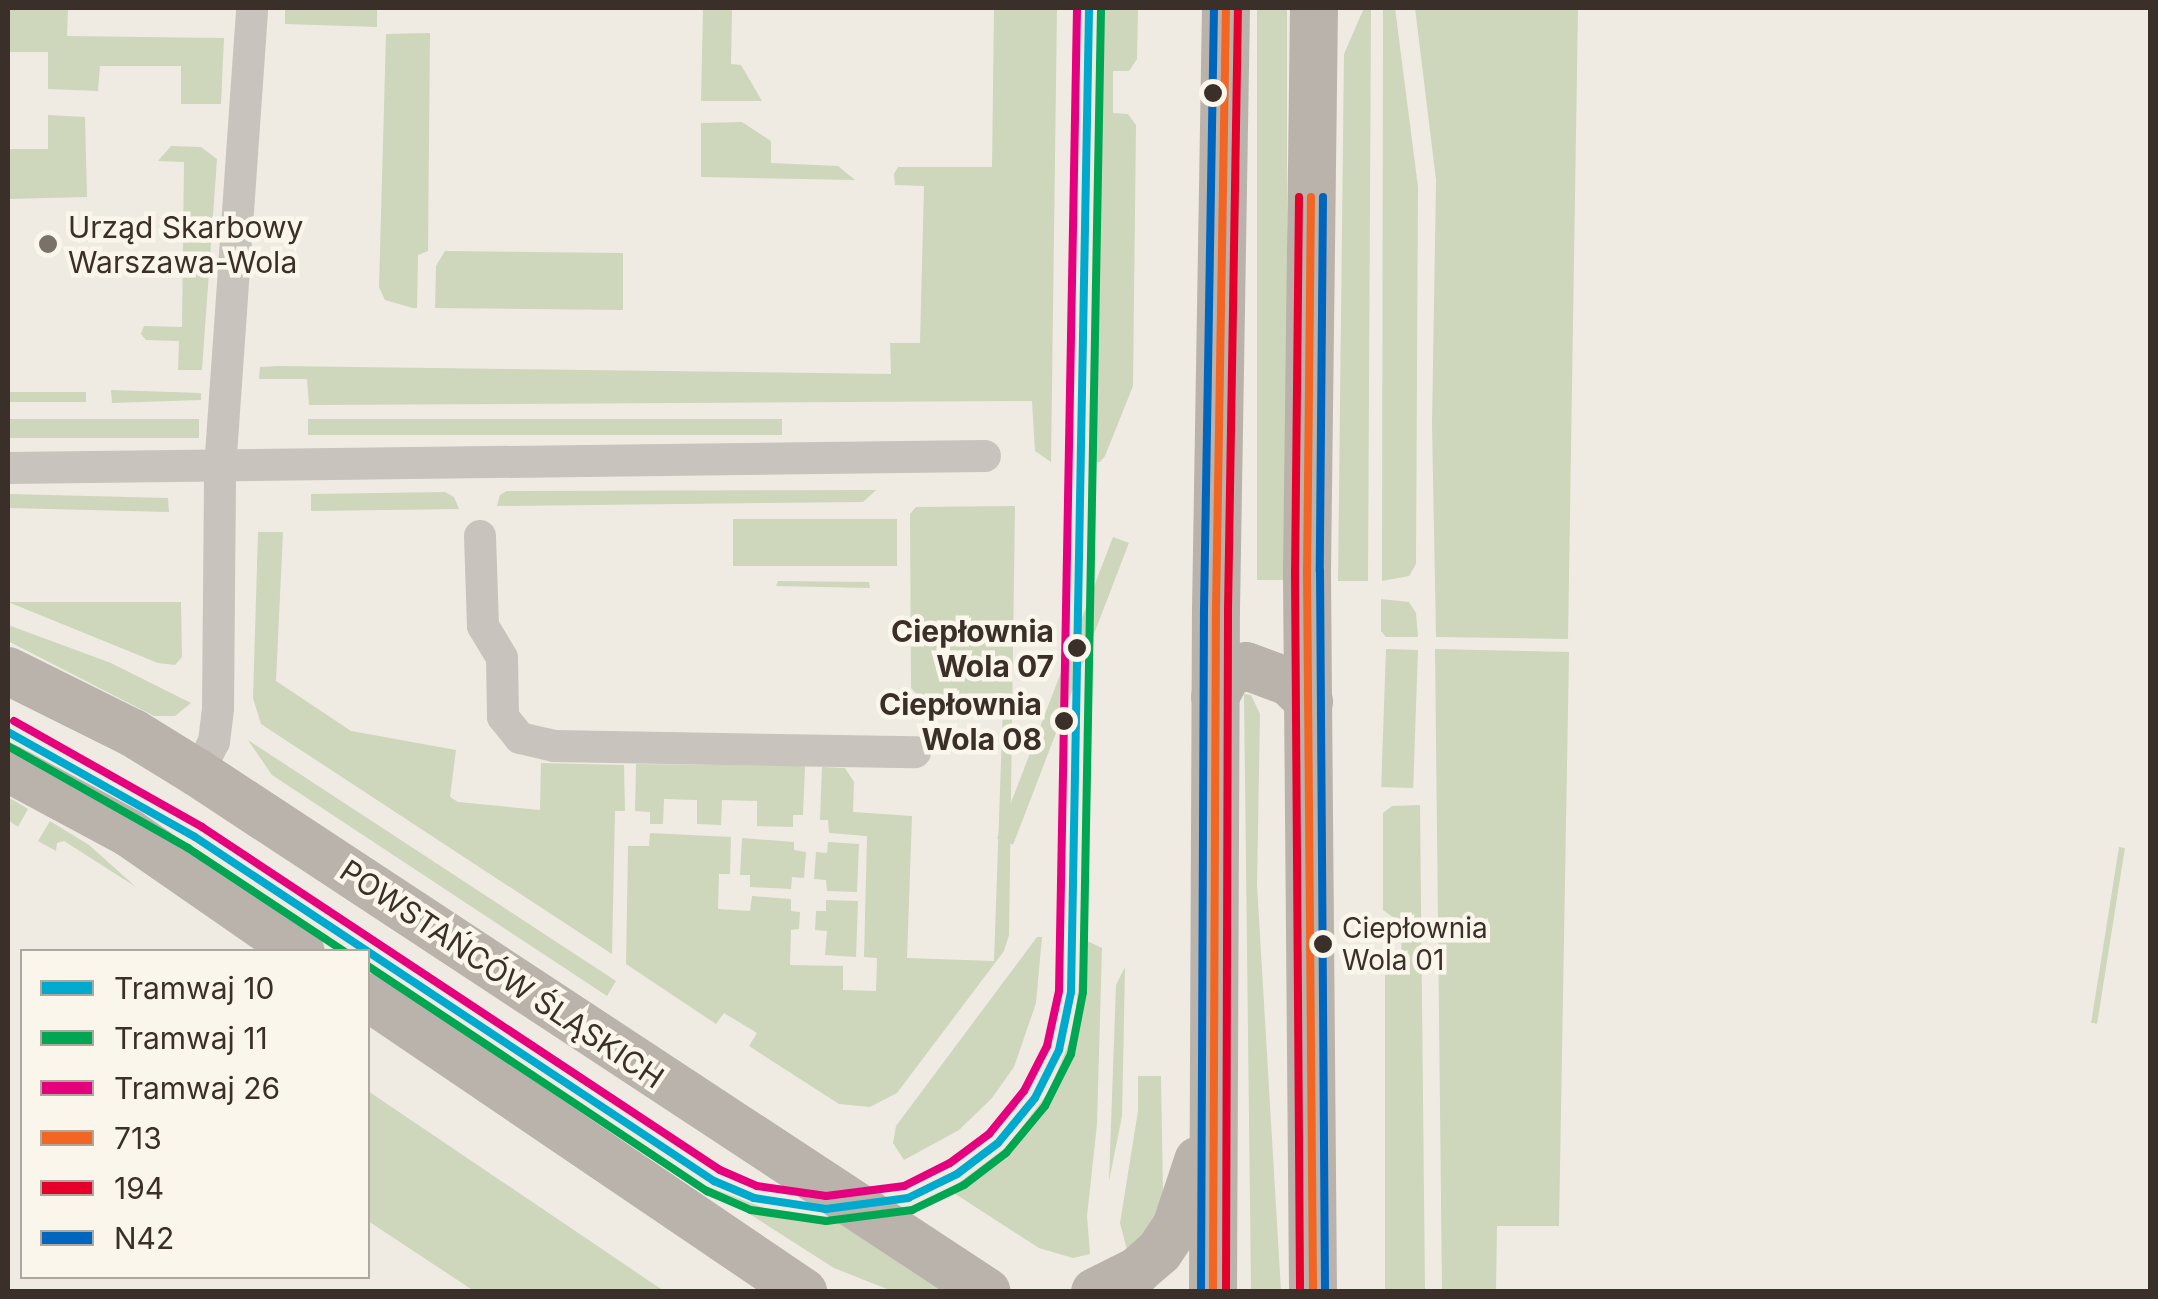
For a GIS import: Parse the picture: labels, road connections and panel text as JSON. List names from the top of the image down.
{
  "streets": {
    "main road": ["POWSTAŃCÓW ŚLĄSKICH"]
  },
  "places": [
    "Urząd Skarbowy Warszawa-Wola",
    "Ciepłownia Wola 07",
    "Ciepłownia Wola 08",
    "Ciepłownia Wola 01"
  ],
  "lines": [
    "tram line 10",
    "tram line 11",
    "tram line 26",
    "transit line 713",
    "transit line 194",
    "transit line N42"
  ],
  "legend": [
    "Tramwaj 10",
    "Tramwaj 11",
    "Tramwaj 26",
    "713",
    "194",
    "N42"
  ]
}
